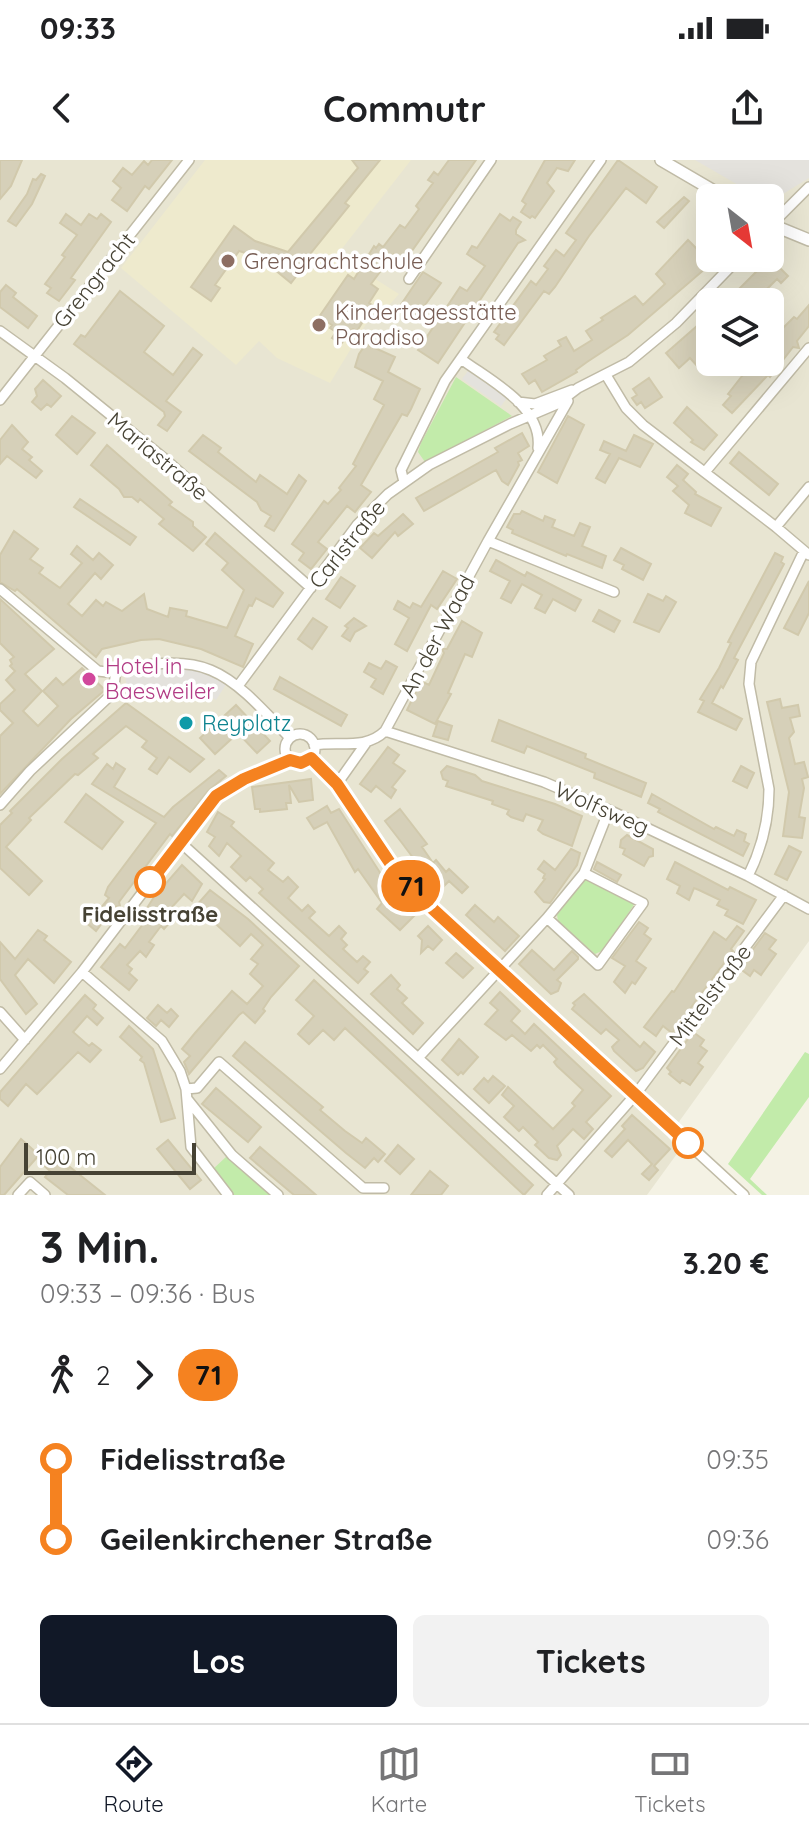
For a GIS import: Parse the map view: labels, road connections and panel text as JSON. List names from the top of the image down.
{
  "streets": {
    "street": [
      "Grengracht",
      "Mariastraße",
      "Carlstraße",
      "An der Waad",
      "Wolfsweg",
      "Mittelstraße"
    ]
  },
  "crossings": [
    ["Grengracht", "Mariastraße"],
    ["Mariastraße", "Carlstraße"],
    ["Carlstraße", "An der Waad"],
    ["An der Waad", "Wolfsweg"],
    ["Wolfsweg", "Mittelstraße"]
  ],
  "places": [
    "Grengrachtschule",
    "Kindertagesstätte Paradiso",
    "Hotel in Baesweiler",
    "Reyplatz",
    "Fidelisstraße"
  ],
  "lines": ["bus line 71"],
  "scale_bar": "100 m",
  "north": "bottom right",
  "page": {
    "status": "09:33",
    "header": "Commutr",
    "on_map": "71",
    "scale": "100 m",
    "heading": ["3 Min.", "09:33 – 09:36 · Bus", "3.20 €"],
    "legs": ["2", "71"],
    "list": [
      {
        "name": "Fidelisstraße",
        "value": "09:35"
      },
      {
        "name": "Geilenkirchener Straße",
        "value": "09:36"
      }
    ],
    "buttons": ["Los", "Tickets"],
    "tabs": ["Route", "Karte", "Tickets"]
  }
}
